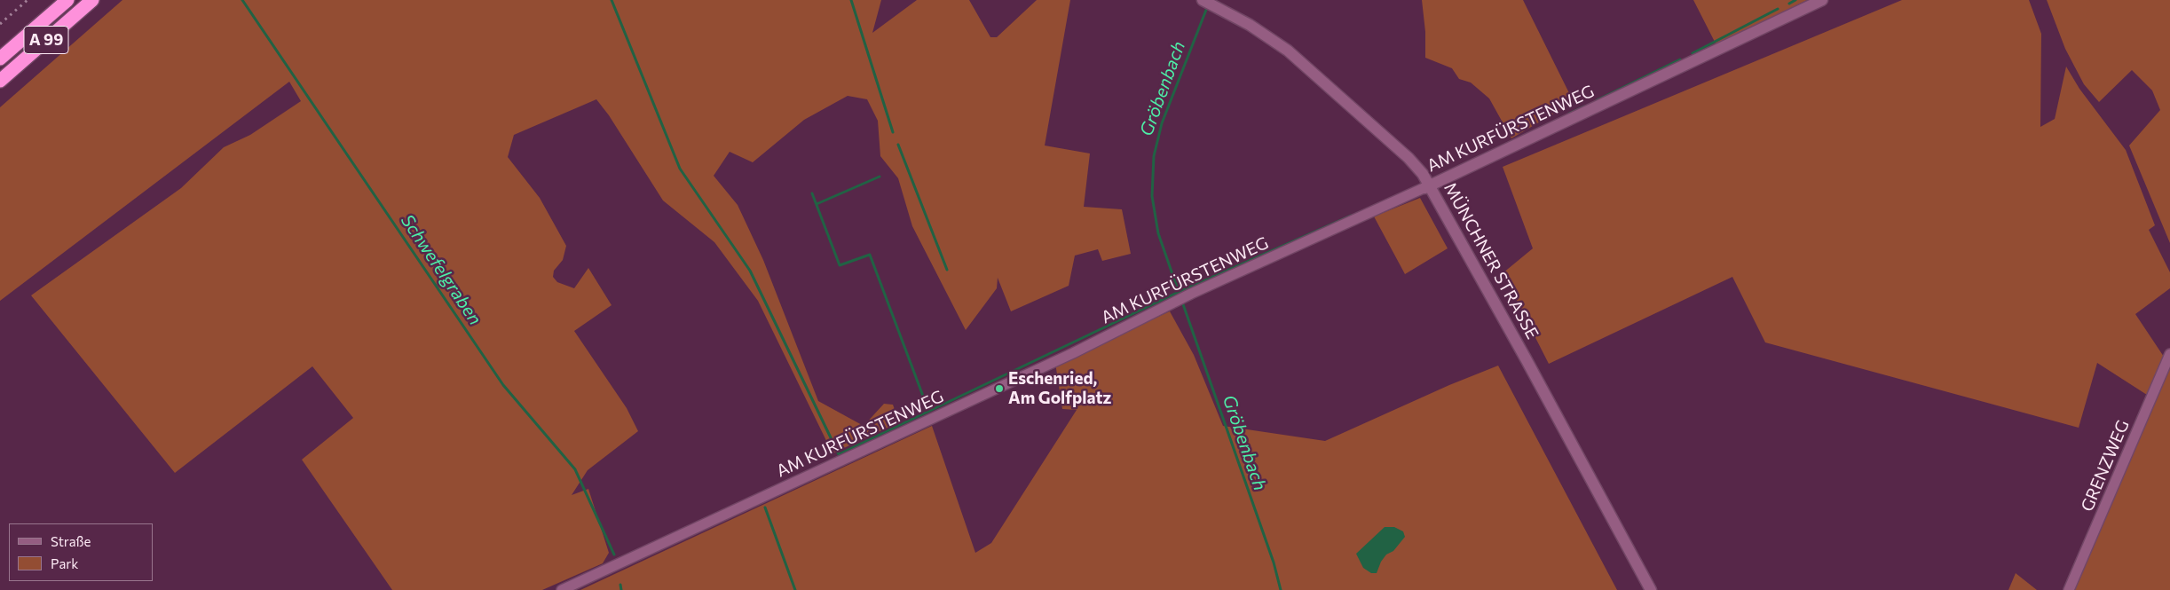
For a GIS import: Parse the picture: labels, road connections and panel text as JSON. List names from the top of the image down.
{
  "streets": {
    "highway": ["A 99"],
    "street": ["AM KURFÜRSTENWEG", "MÜNCHNER STRASSE", "GRENZWEG"]
  },
  "crossings": [
    ["AM KURFÜRSTENWEG", "MÜNCHNER STRASSE"]
  ],
  "water": ["Gröbenbach", "Schwefelgraben"],
  "places": ["Eschenried, Am Golfplatz"],
  "legend": ["Straße", "Park"]
}
